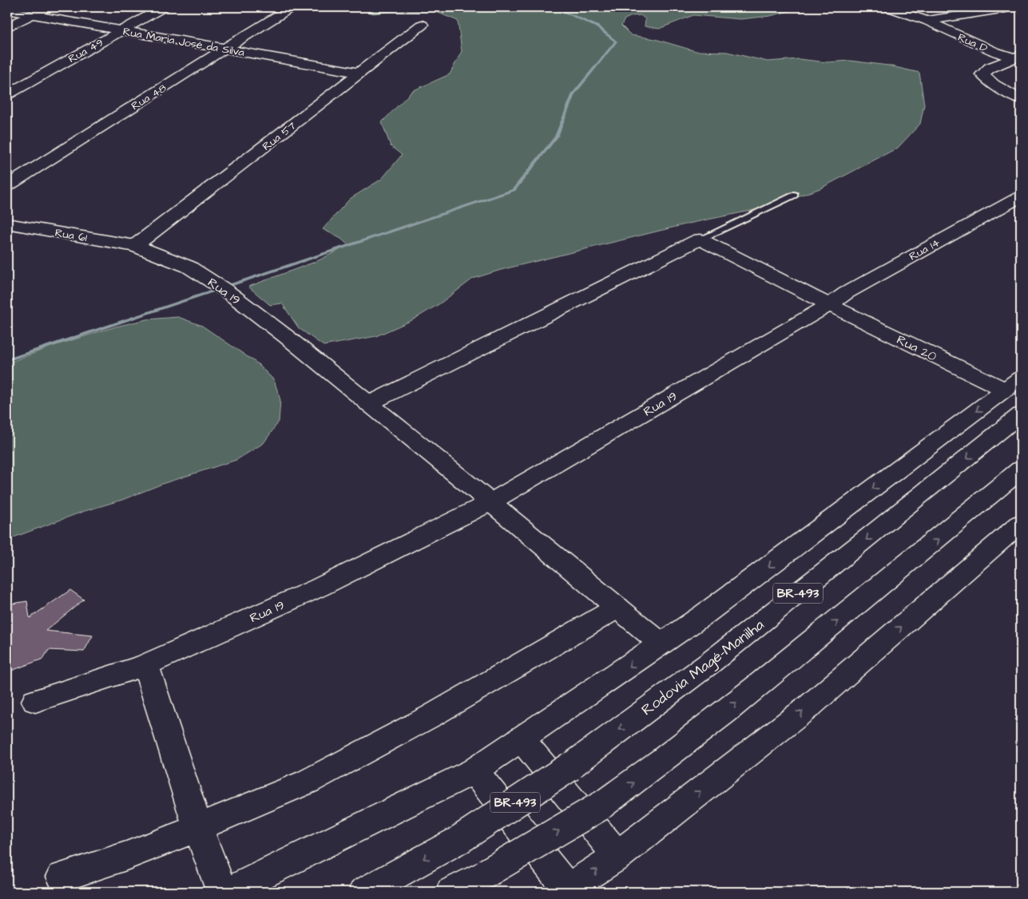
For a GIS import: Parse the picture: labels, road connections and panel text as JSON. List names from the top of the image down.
{
  "streets": {
    "main road": [
      "Rua Maria José da Silva",
      "Rua D",
      "Rua 49",
      "Rua 48",
      "Rua 57",
      "Rua 61",
      "Rua 14",
      "Rua 19",
      "Rua 20",
      "BR-493",
      "Rodovia Magé-Manilha"
    ]
  },
  "crossings": [
    ["Rua Maria José da Silva", "Rua 49"],
    ["Rua Maria José da Silva", "Rua 48"],
    ["Rua Maria José da Silva", "Rua 57"],
    ["Rua 57", "Rua 61"],
    ["Rua 57", "Rua 19"],
    ["Rua 61", "Rua 19"],
    ["Rua 14", "Rua 19"],
    ["Rua 14", "Rua 20"],
    ["Rua 19", "Rua 20"]
  ]
}
